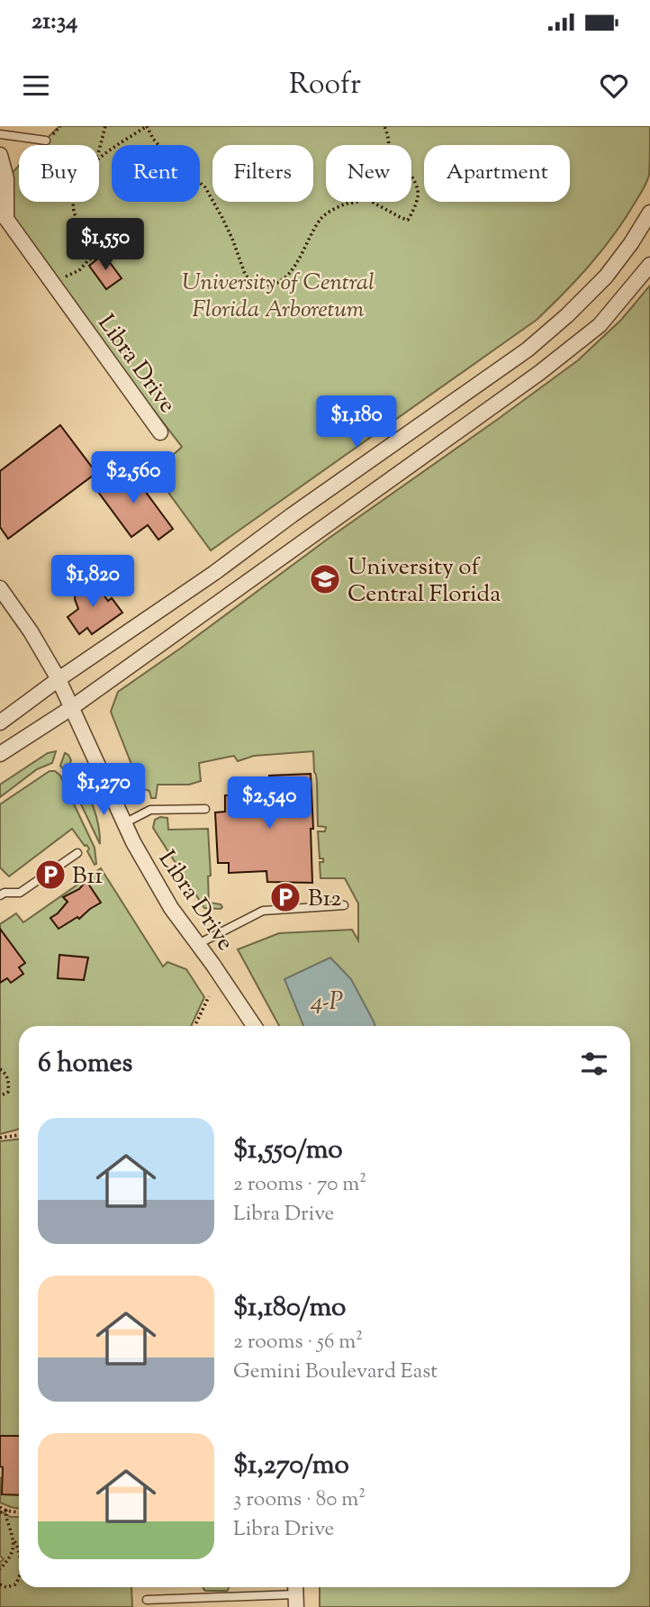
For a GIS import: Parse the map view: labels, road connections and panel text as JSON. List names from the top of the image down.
{
  "streets": {
    "street": ["Libra Drive"]
  },
  "water": ["4-P"],
  "parks": ["University of Central Florida Arboretum"],
  "places": {
    "school or university": ["University of Central Florida"],
    "parking": ["B11", "B12"]
  },
  "page": {
    "status": "21:34",
    "header": "Roofr",
    "chip": [
      "Buy",
      "Rent",
      "Filters",
      "New",
      "Apartment"
    ],
    "price": [
      "$1,550",
      "$1,180",
      "$2,560",
      "$1,820",
      "$1,270",
      "$2,540"
    ],
    "heading": "6 homes",
    "list": [
      {
        "name": "$1,550/mo",
        "note": "2 rooms · 70 m² · Libra Drive"
      },
      {
        "name": "$1,180/mo",
        "note": "2 rooms · 56 m² · Gemini Boulevard East"
      },
      {
        "name": "$1,270/mo",
        "note": "3 rooms · 80 m² · Libra Drive"
      }
    ]
  }
}
